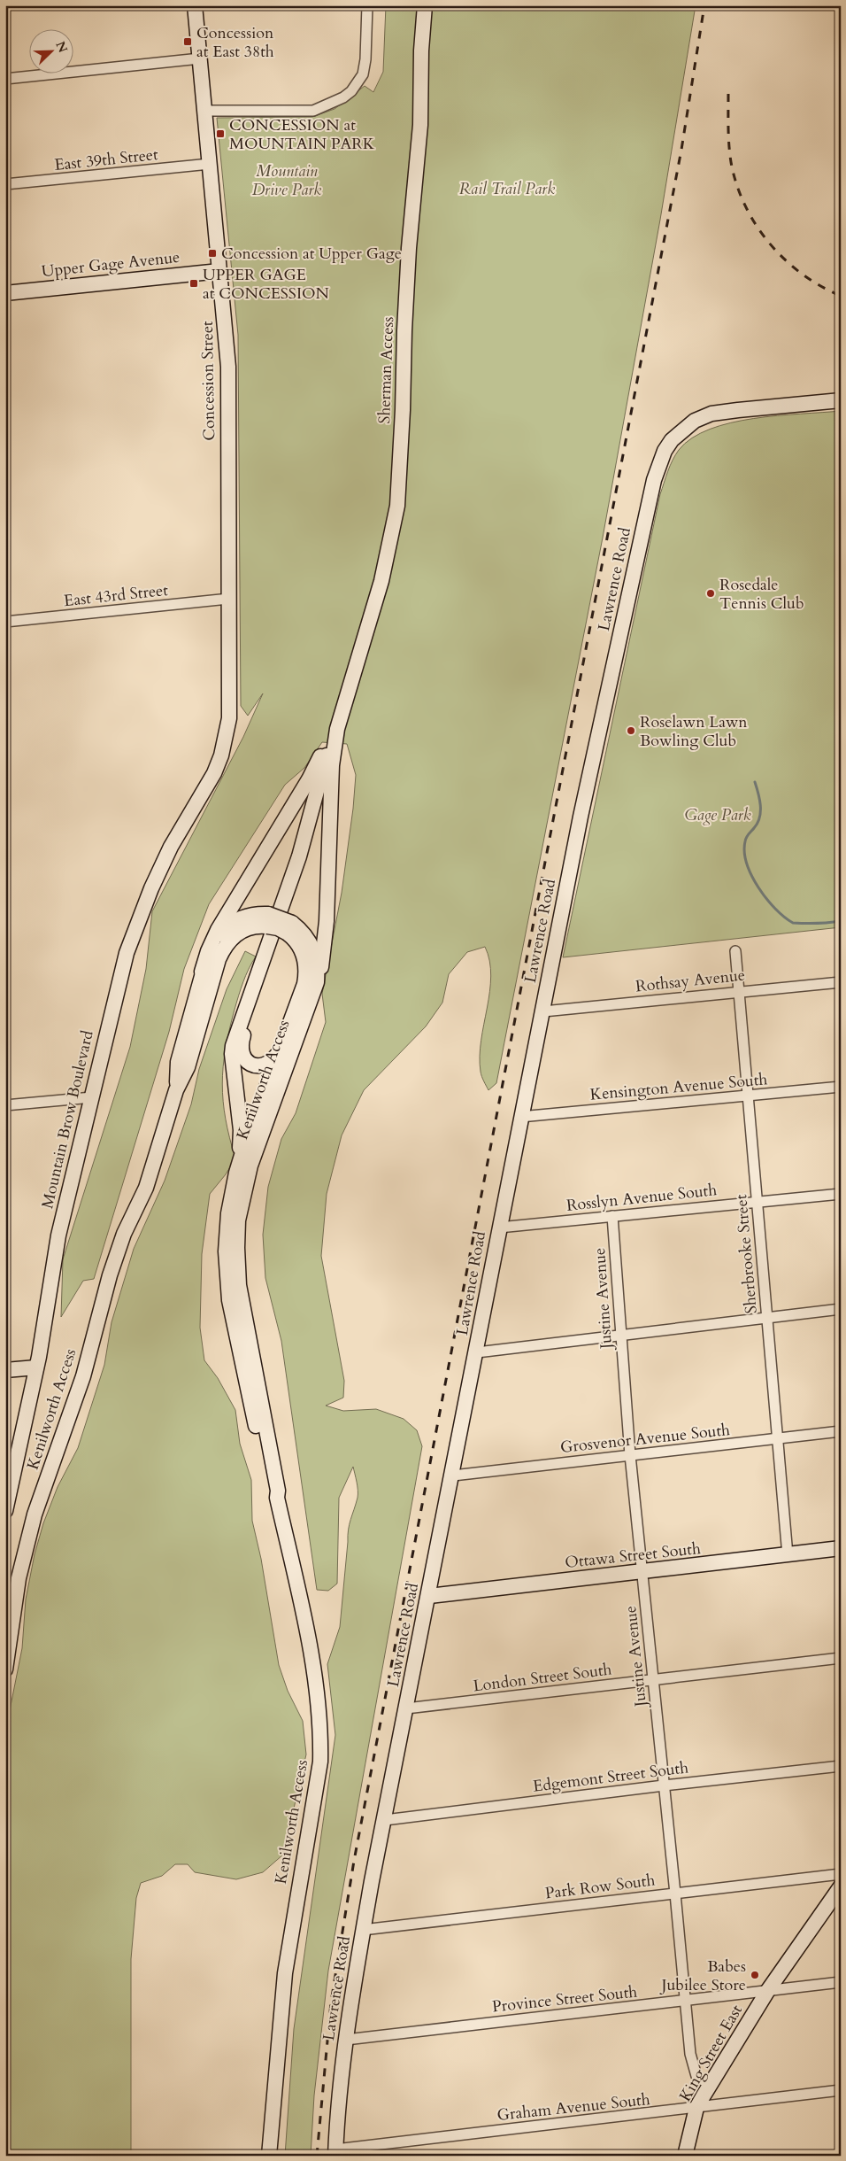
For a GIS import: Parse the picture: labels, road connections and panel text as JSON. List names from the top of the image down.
{
  "streets": {
    "main road": [
      "Upper Gage Avenue",
      "Sherman Access",
      "Concession Street",
      "Lawrence Road",
      "Kenilworth Access",
      "Mountain Brow Boulevard",
      "Ottawa Street South",
      "King Street East"
    ],
    "street": [
      "East 39th Street",
      "East 43rd Street",
      "Rothsay Avenue",
      "Kensington Avenue South",
      "Rosslyn Avenue South",
      "Sherbrooke Street",
      "Justine Avenue",
      "Grosvenor Avenue South",
      "London Street South",
      "Edgemont Street South",
      "Park Row South",
      "Province Street South",
      "Graham Avenue South"
    ]
  },
  "crossings": [
    ["East 39th Street", "Concession Street"],
    ["Upper Gage Avenue", "Concession Street"],
    ["Concession Street", "East 43rd Street"],
    ["Concession Street", "Mountain Brow Boulevard"],
    ["Lawrence Road", "Rothsay Avenue"],
    ["Lawrence Road", "Kensington Avenue South"],
    ["Lawrence Road", "Rosslyn Avenue South"],
    ["Lawrence Road", "Grosvenor Avenue South"],
    ["Lawrence Road", "Ottawa Street South"],
    ["Lawrence Road", "London Street South"],
    ["Lawrence Road", "Edgemont Street South"],
    ["Lawrence Road", "Park Row South"],
    ["Lawrence Road", "Province Street South"],
    ["Lawrence Road", "Graham Avenue South"],
    ["Rothsay Avenue", "Sherbrooke Street"],
    ["Kensington Avenue South", "Sherbrooke Street"],
    ["Rosslyn Avenue South", "Sherbrooke Street"],
    ["Rosslyn Avenue South", "Justine Avenue"],
    ["Sherbrooke Street", "Grosvenor Avenue South"],
    ["Sherbrooke Street", "Ottawa Street South"],
    ["Justine Avenue", "Grosvenor Avenue South"],
    ["Justine Avenue", "Ottawa Street South"],
    ["Justine Avenue", "London Street South"],
    ["Justine Avenue", "Edgemont Street South"],
    ["Justine Avenue", "Park Row South"],
    ["Justine Avenue", "Province Street South"],
    ["Justine Avenue", "King Street East"],
    ["Province Street South", "King Street East"],
    ["King Street East", "Graham Avenue South"]
  ],
  "parks": ["Mountain Drive Park", "Rail Trail Park", "Gage Park"],
  "places": {
    "transit": [
      "Concession at East 38th",
      "CONCESSION at MOUNTAIN PARK",
      "Concession at Upper Gage",
      "UPPER GAGE at CONCESSION"
    ],
    "other": ["Rosedale Tennis Club", "Roselawn Lawn Bowling Club", "Babes Jubilee Store"]
  },
  "north": "top right"
}
